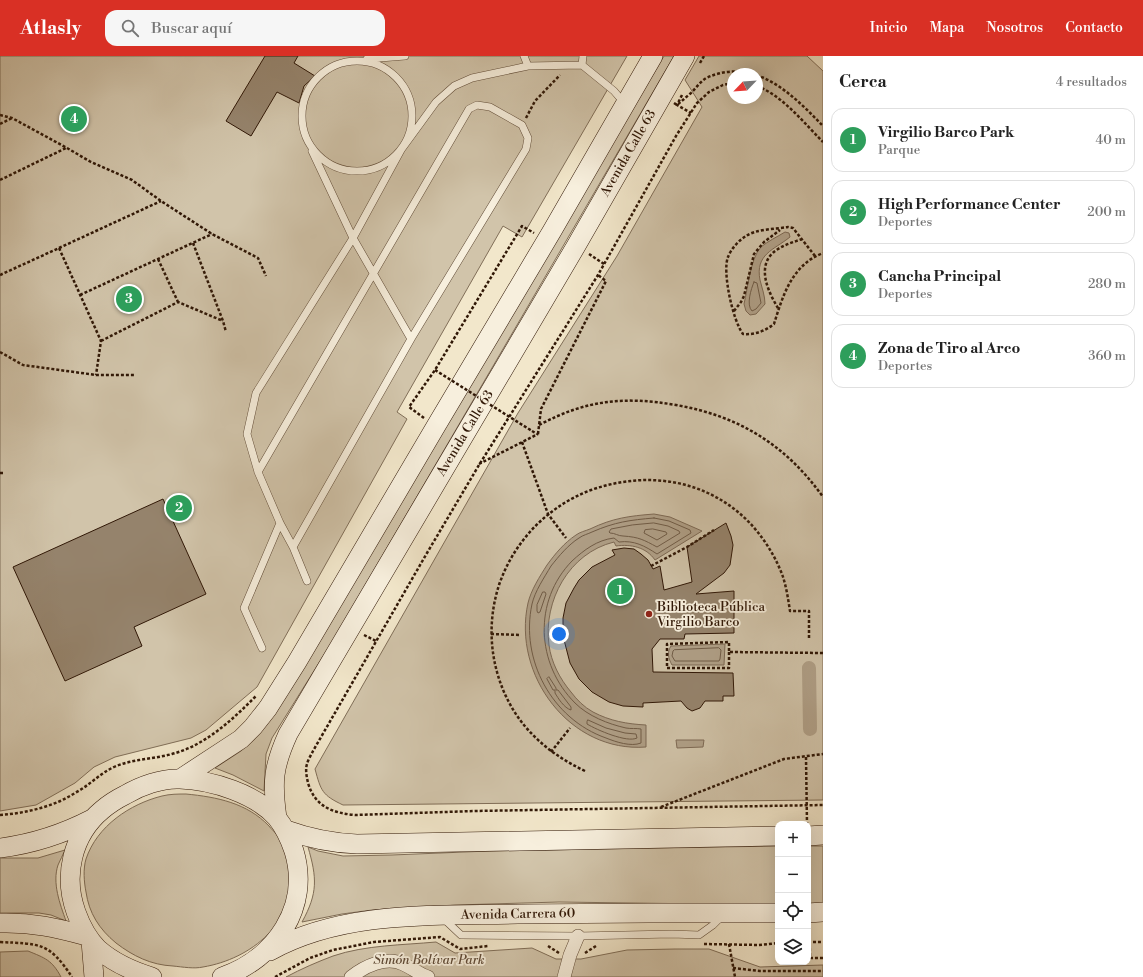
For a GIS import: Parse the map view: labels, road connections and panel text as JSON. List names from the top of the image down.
{
  "streets": {
    "main road": ["Avenida Calle 63", "Avenida Carrera 60"]
  },
  "crossings": [
    ["Avenida Calle 63", "Avenida Carrera 60"]
  ],
  "parks": ["Simón Bolívar Park"],
  "places": ["Biblioteca Pública Virgilio Barco"],
  "north": "bottom left",
  "page": {
    "header": "Atlasly",
    "search": "Buscar aquí",
    "nav": [
      "Inicio",
      "Mapa",
      "Nosotros",
      "Contacto"
    ],
    "heading": ["Cerca", "4 resultados"],
    "pins": [
      "4",
      "3",
      "2",
      "1"
    ],
    "list": [
      {
        "mark": "1",
        "name": "Virgilio Barco Park",
        "note": "Parque",
        "value": "40 m"
      },
      {
        "mark": "2",
        "name": "High Performance Center",
        "note": "Deportes",
        "value": "200 m"
      },
      {
        "mark": "3",
        "name": "Cancha Principal",
        "note": "Deportes",
        "value": "280 m"
      },
      {
        "mark": "4",
        "name": "Zona de Tiro al Arco",
        "note": "Deportes",
        "value": "360 m"
      }
    ],
    "map_buttons": ["+", "−"]
  }
}
